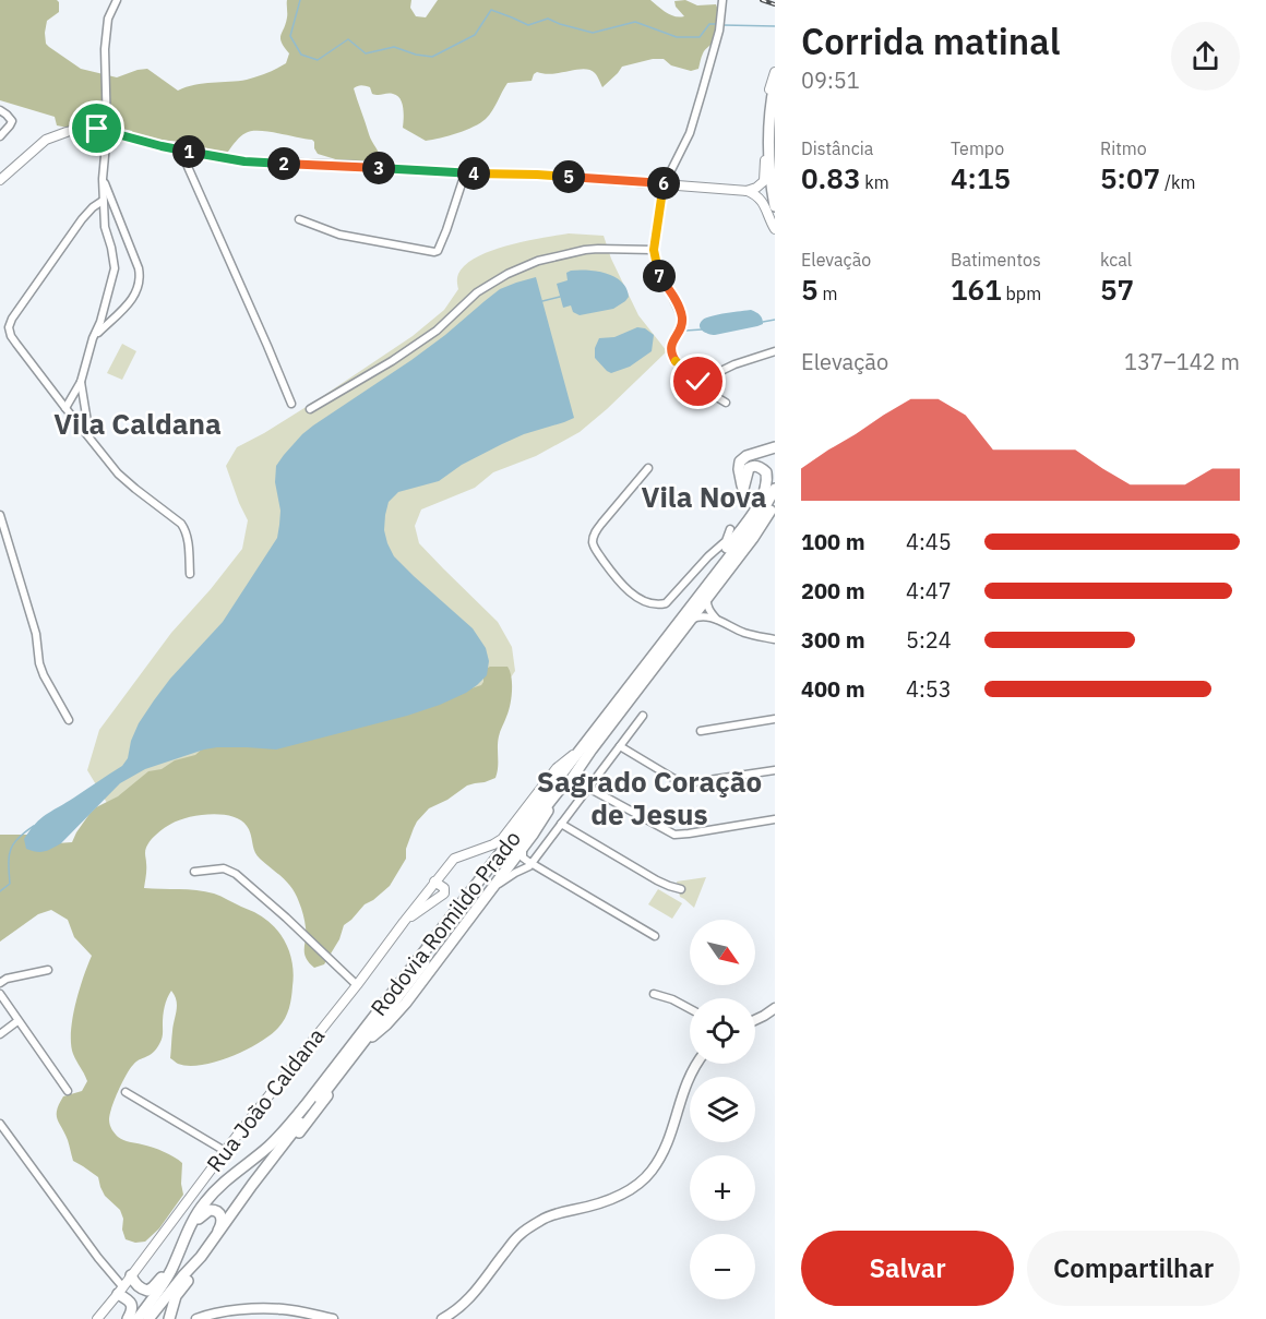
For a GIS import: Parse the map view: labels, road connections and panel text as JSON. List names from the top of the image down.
{
  "streets": {
    "main road": ["Rodovia Romildo Prado"],
    "street": ["Rua João Caldana"]
  },
  "crossings": [
    ["Rodovia Romildo Prado", "Rua João Caldana"]
  ],
  "districts": ["Vila Caldana", "Vila Nova", "Sagrado Coração de Jesus"],
  "north": "bottom right",
  "page": {
    "heading": ["Corrida matinal", "09:51"],
    "stats": [
      ["Distância", "0.83 km"],
      ["Tempo", "4:15"],
      ["Ritmo", "5:07 /km"],
      ["Elevação", "5 m"],
      ["Batimentos", "161 bpm"],
      ["kcal", "57"]
    ],
    "pins": [
      "1",
      "2",
      "3",
      "4",
      "5",
      "6",
      "7"
    ],
    "chart": ["Elevação", "137–142 m"],
    "list": [
      {
        "name": "100 m",
        "note": "4:45"
      },
      {
        "name": "200 m",
        "note": "4:47"
      },
      {
        "name": "300 m",
        "note": "5:24"
      },
      {
        "name": "400 m",
        "note": "4:53"
      }
    ],
    "map_buttons": ["+", "−"],
    "buttons": ["Salvar", "Compartilhar"]
  }
}
